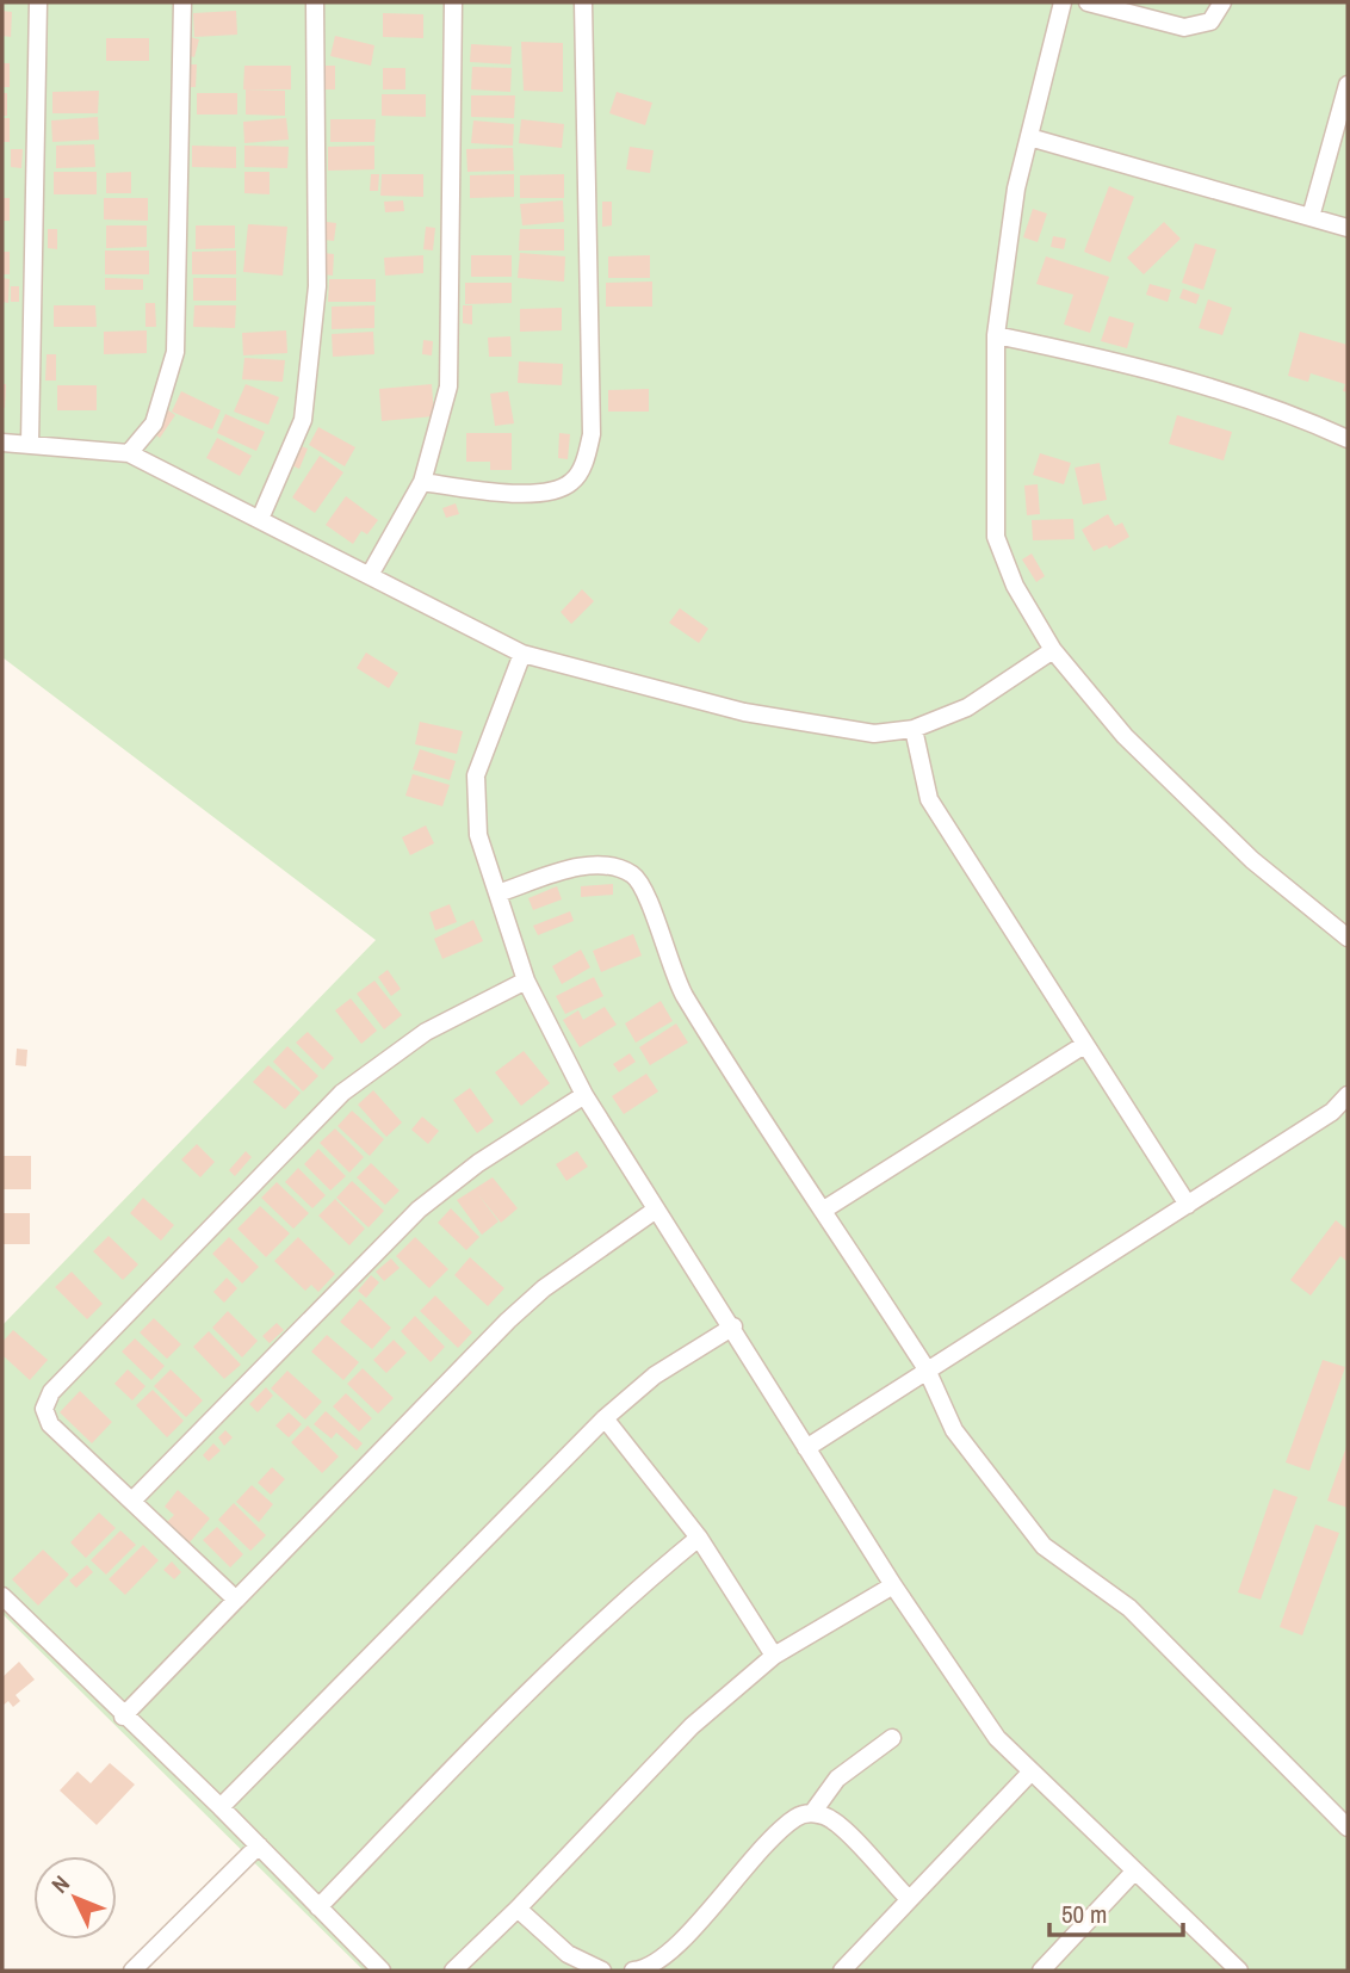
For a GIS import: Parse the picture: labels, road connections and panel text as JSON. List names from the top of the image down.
{
  "scale_bar": "50 m",
  "north": "top left"
}
